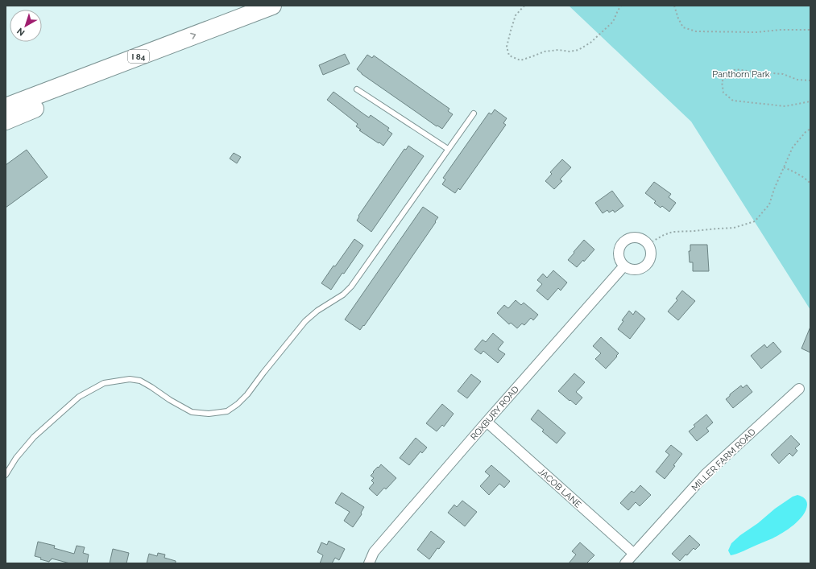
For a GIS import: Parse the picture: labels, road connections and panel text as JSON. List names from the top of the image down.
{
  "streets": {
    "highway": ["I 84"],
    "street": ["ROXBURY ROAD", "MILLER FARM ROAD", "JACOB LANE"]
  },
  "crossings": [
    ["ROXBURY ROAD", "JACOB LANE"],
    ["MILLER FARM ROAD", "JACOB LANE"]
  ],
  "parks": ["Panthorn Park"],
  "north": "bottom left"
}
